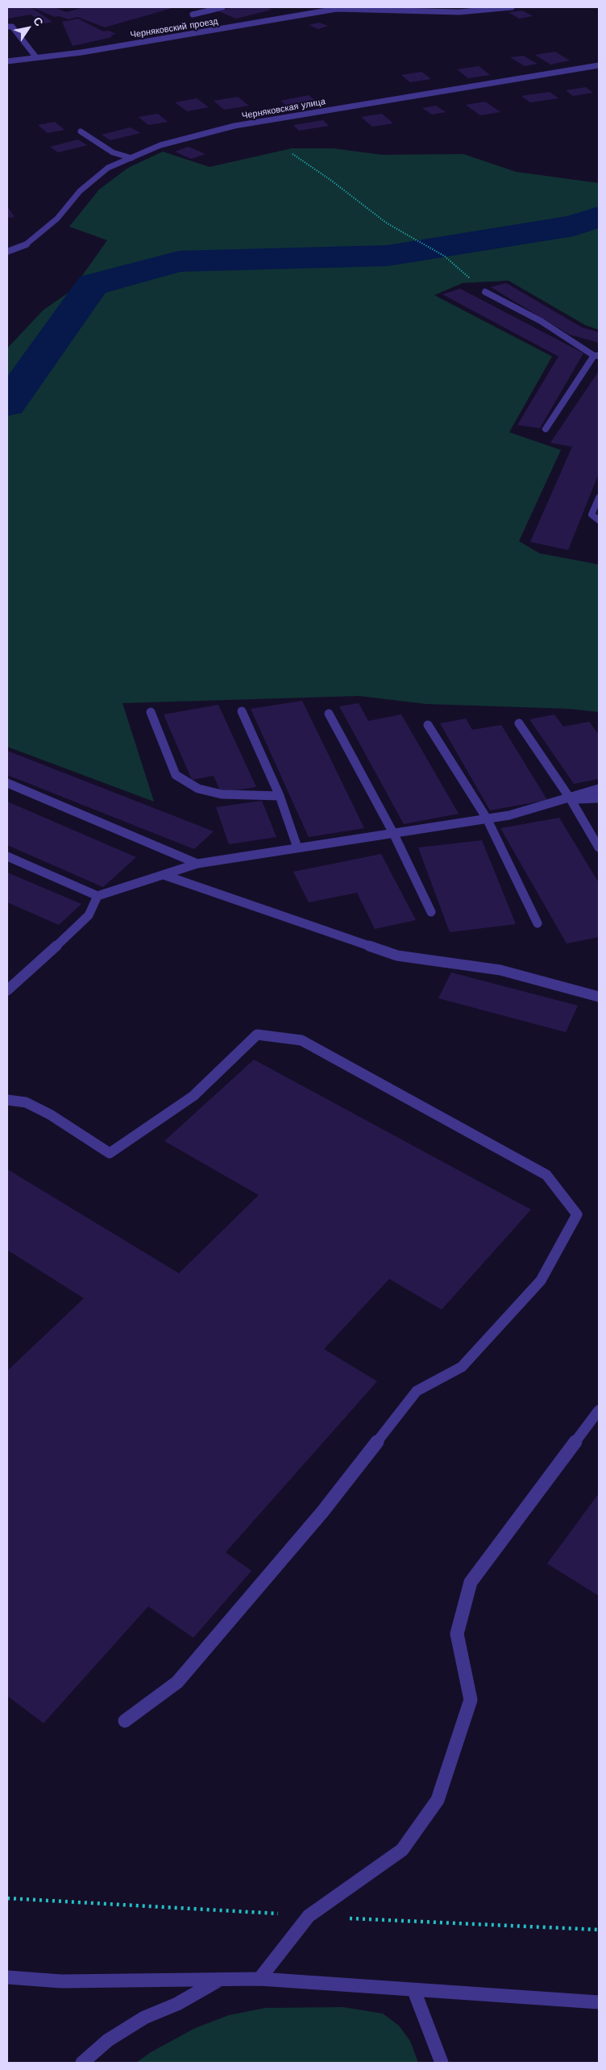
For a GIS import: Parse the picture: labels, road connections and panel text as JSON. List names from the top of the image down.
{
  "streets": {
    "street": ["Черняковский проезд", "Черняковская улица"]
  },
  "north": "top right"
}
